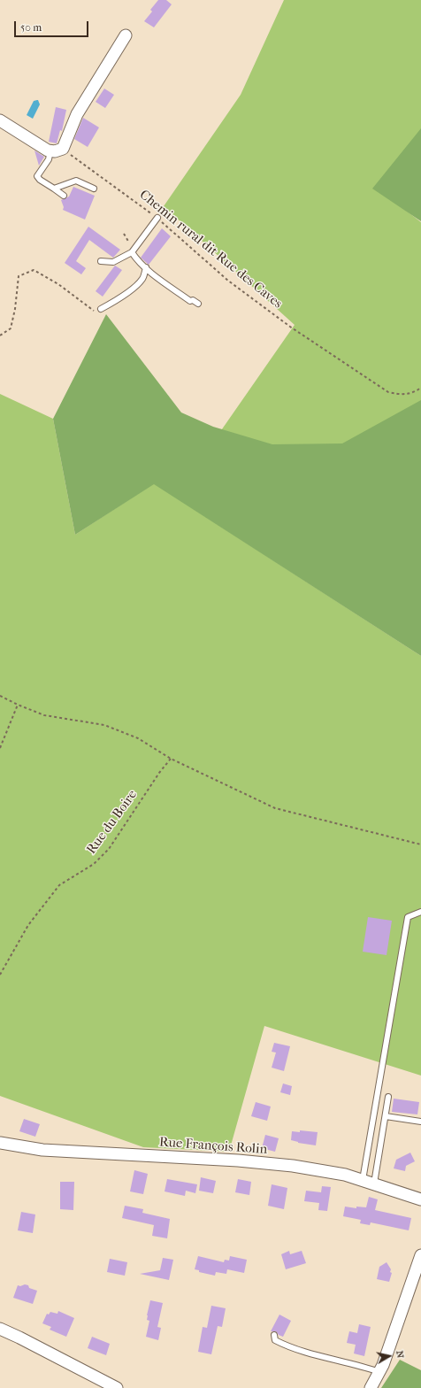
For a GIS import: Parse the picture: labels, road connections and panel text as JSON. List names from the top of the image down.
{
  "streets": {
    "street": ["Rue François Rolin"],
    "path": ["Chemin rural dit Rue des Caves", "Rue du Boire"]
  },
  "scale_bar": "50 m",
  "north": "right"
}
